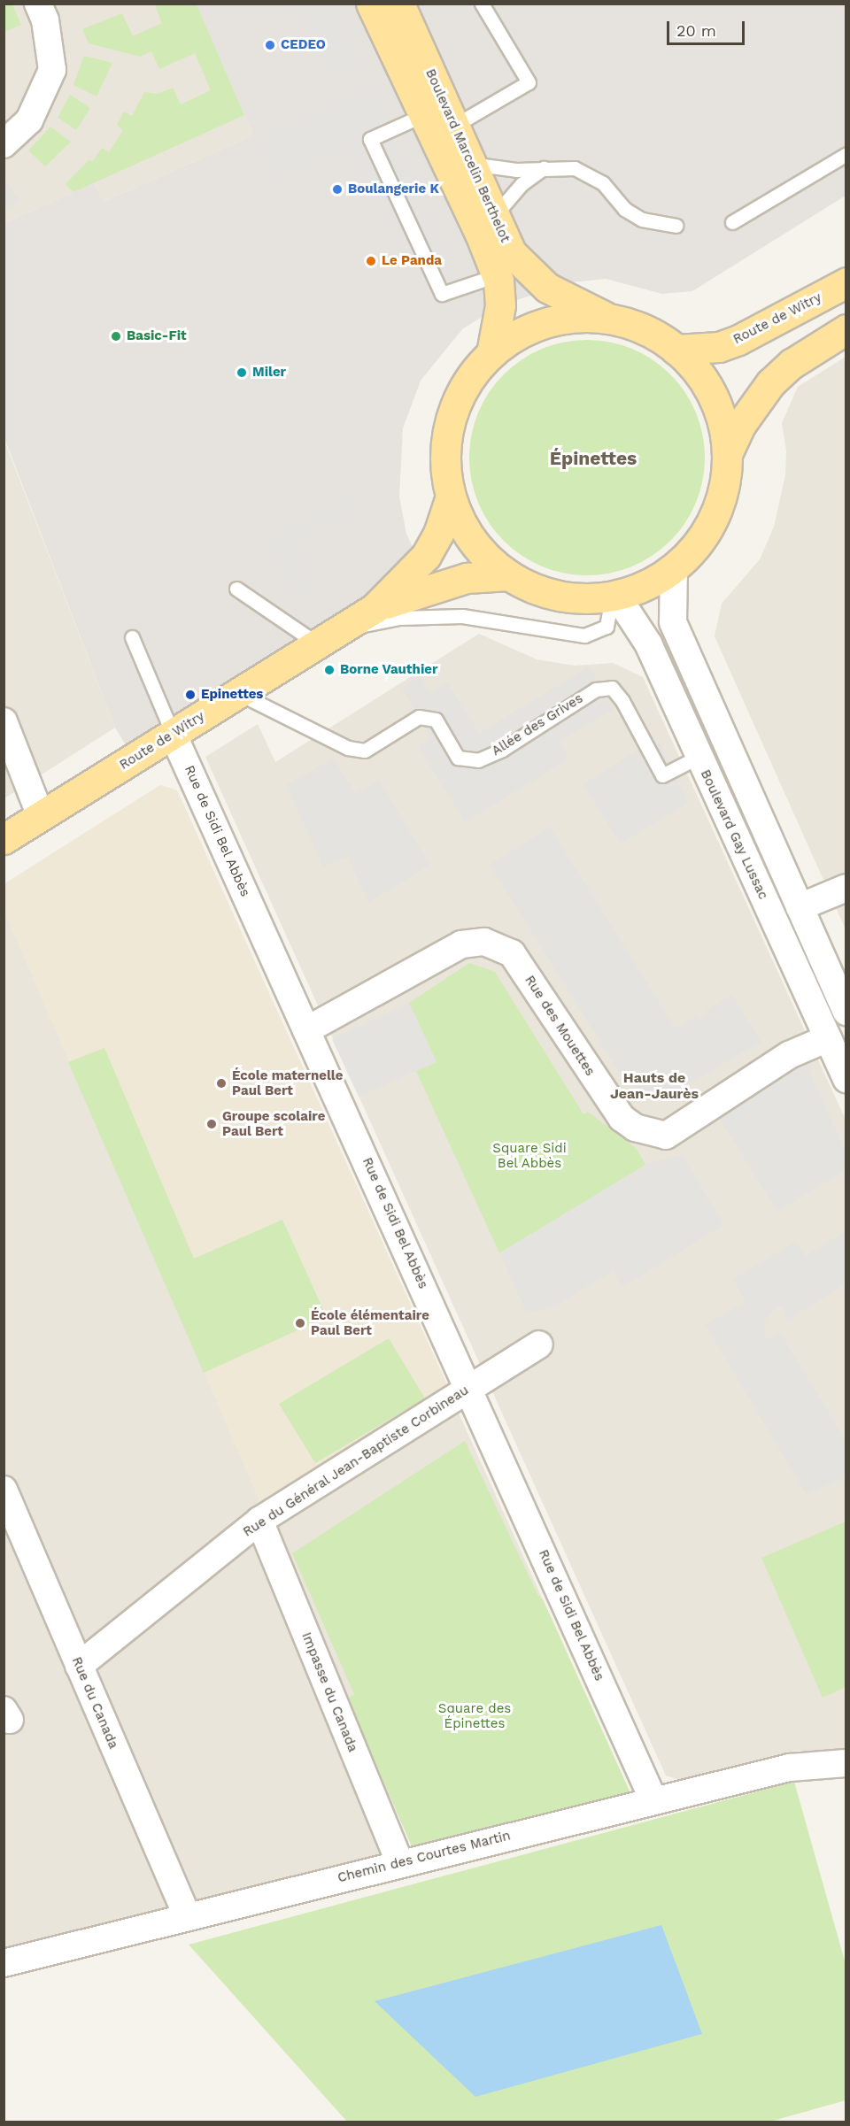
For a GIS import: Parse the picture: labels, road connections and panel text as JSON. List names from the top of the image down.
{
  "streets": {
    "main road": ["Boulevard Marcelin Berthelot", "Route de Witry"],
    "street": [
      "Rue de Sidi Bel Abbès",
      "Boulevard Gay Lussac",
      "Rue des Mouettes",
      "Rue du Général Jean-Baptiste Corbineau",
      "Impasse du Canada",
      "Rue du Canada",
      "Chemin des Courtes Martin"
    ],
    "lane": ["Allée des Grives"]
  },
  "crossings": [
    ["Route de Witry", "Allée des Grives"],
    ["Route de Witry", "Rue de Sidi Bel Abbès"],
    ["Allée des Grives", "Boulevard Gay Lussac"],
    ["Rue de Sidi Bel Abbès", "Rue des Mouettes"],
    ["Rue de Sidi Bel Abbès", "Rue du Général Jean-Baptiste Corbineau"],
    ["Rue de Sidi Bel Abbès", "Chemin des Courtes Martin"],
    ["Boulevard Gay Lussac", "Rue des Mouettes"],
    ["Rue du Général Jean-Baptiste Corbineau", "Impasse du Canada"],
    ["Rue du Général Jean-Baptiste Corbineau", "Rue du Canada"],
    ["Impasse du Canada", "Chemin des Courtes Martin"],
    ["Rue du Canada", "Chemin des Courtes Martin"]
  ],
  "districts": ["Épinettes", "Hauts de Jean-Jaurès"],
  "parks": ["Square Sidi Bel Abbès", "Square des Épinettes"],
  "places": [
    "CEDEO",
    "Boulangerie K",
    "Le Panda",
    "Basic-Fit",
    "Miler",
    "Borne Vauthier",
    "Epinettes",
    "École maternelle Paul Bert",
    "Groupe scolaire Paul Bert",
    "École élémentaire Paul Bert"
  ],
  "scale_bar": "20 m"
}
